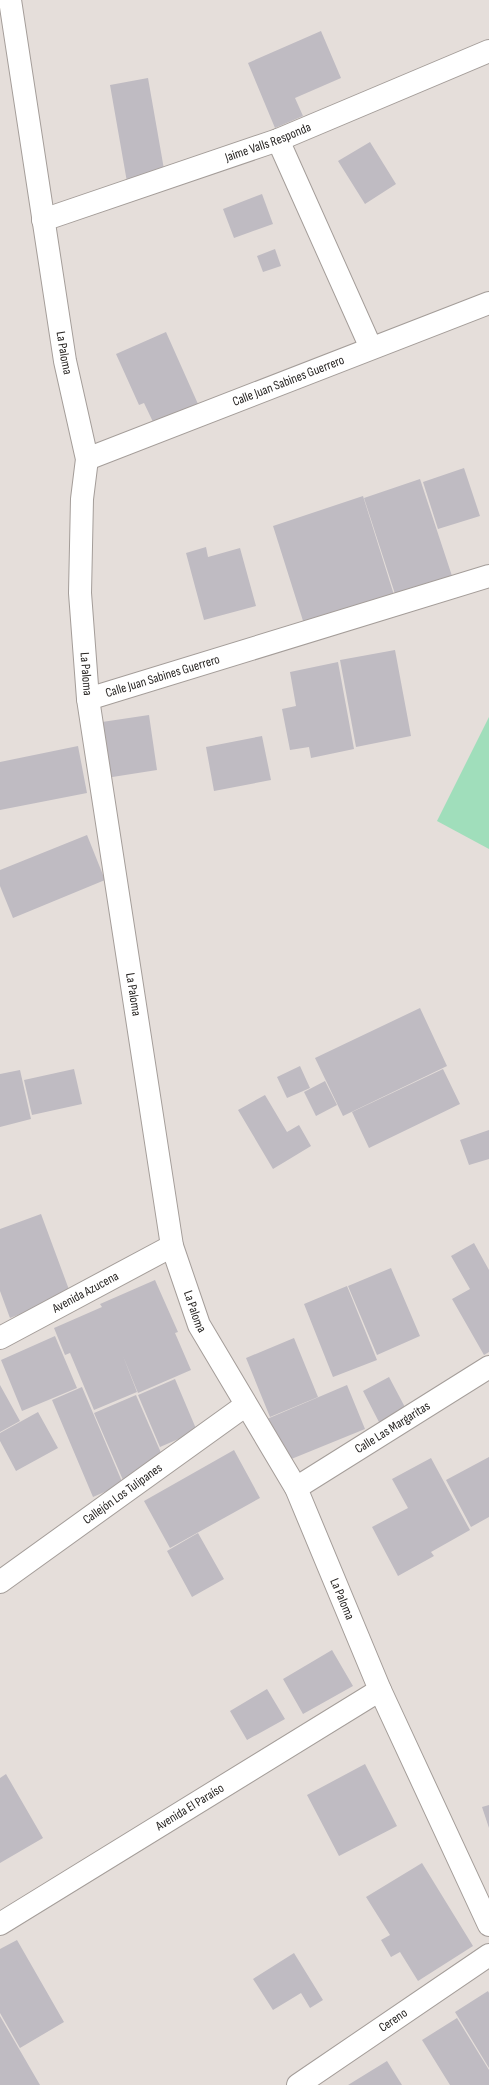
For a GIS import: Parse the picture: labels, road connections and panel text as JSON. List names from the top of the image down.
{
  "streets": {
    "street": [
      "Jaime Valls Responda",
      "La Paloma",
      "Calle Juan Sabines Guerrero",
      "Avenida Azucena",
      "Calle Las Margaritas",
      "Callejón Los Tulipanes",
      "Avenida El Paraíso",
      "Cereno"
    ]
  },
  "crossings": [
    ["Jaime Valls Responda", "La Paloma"],
    ["La Paloma", "Calle Juan Sabines Guerrero"],
    ["La Paloma", "Avenida Azucena"],
    ["La Paloma", "Calle Las Margaritas"],
    ["La Paloma", "Callejón Los Tulipanes"],
    ["La Paloma", "Avenida El Paraíso"]
  ]
}
